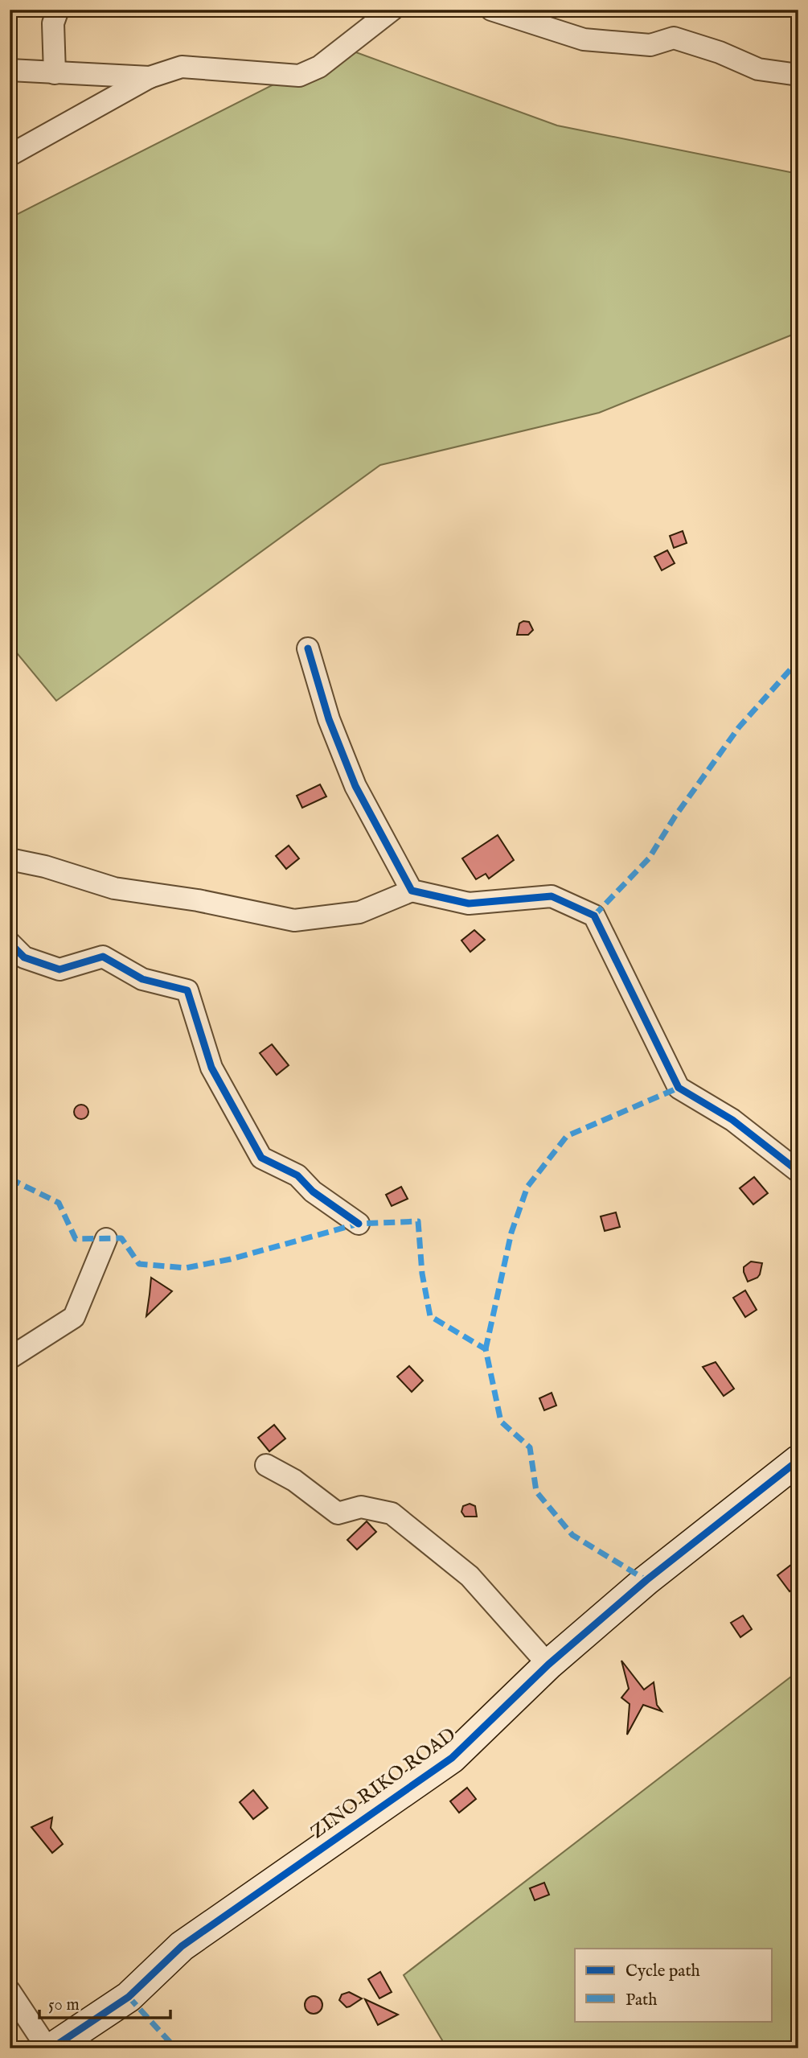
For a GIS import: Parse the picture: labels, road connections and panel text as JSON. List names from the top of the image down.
{
  "streets": {
    "street": ["ZINO RIKO ROAD"]
  },
  "legend": ["Cycle path", "Path"],
  "scale_bar": "50 m"
}
